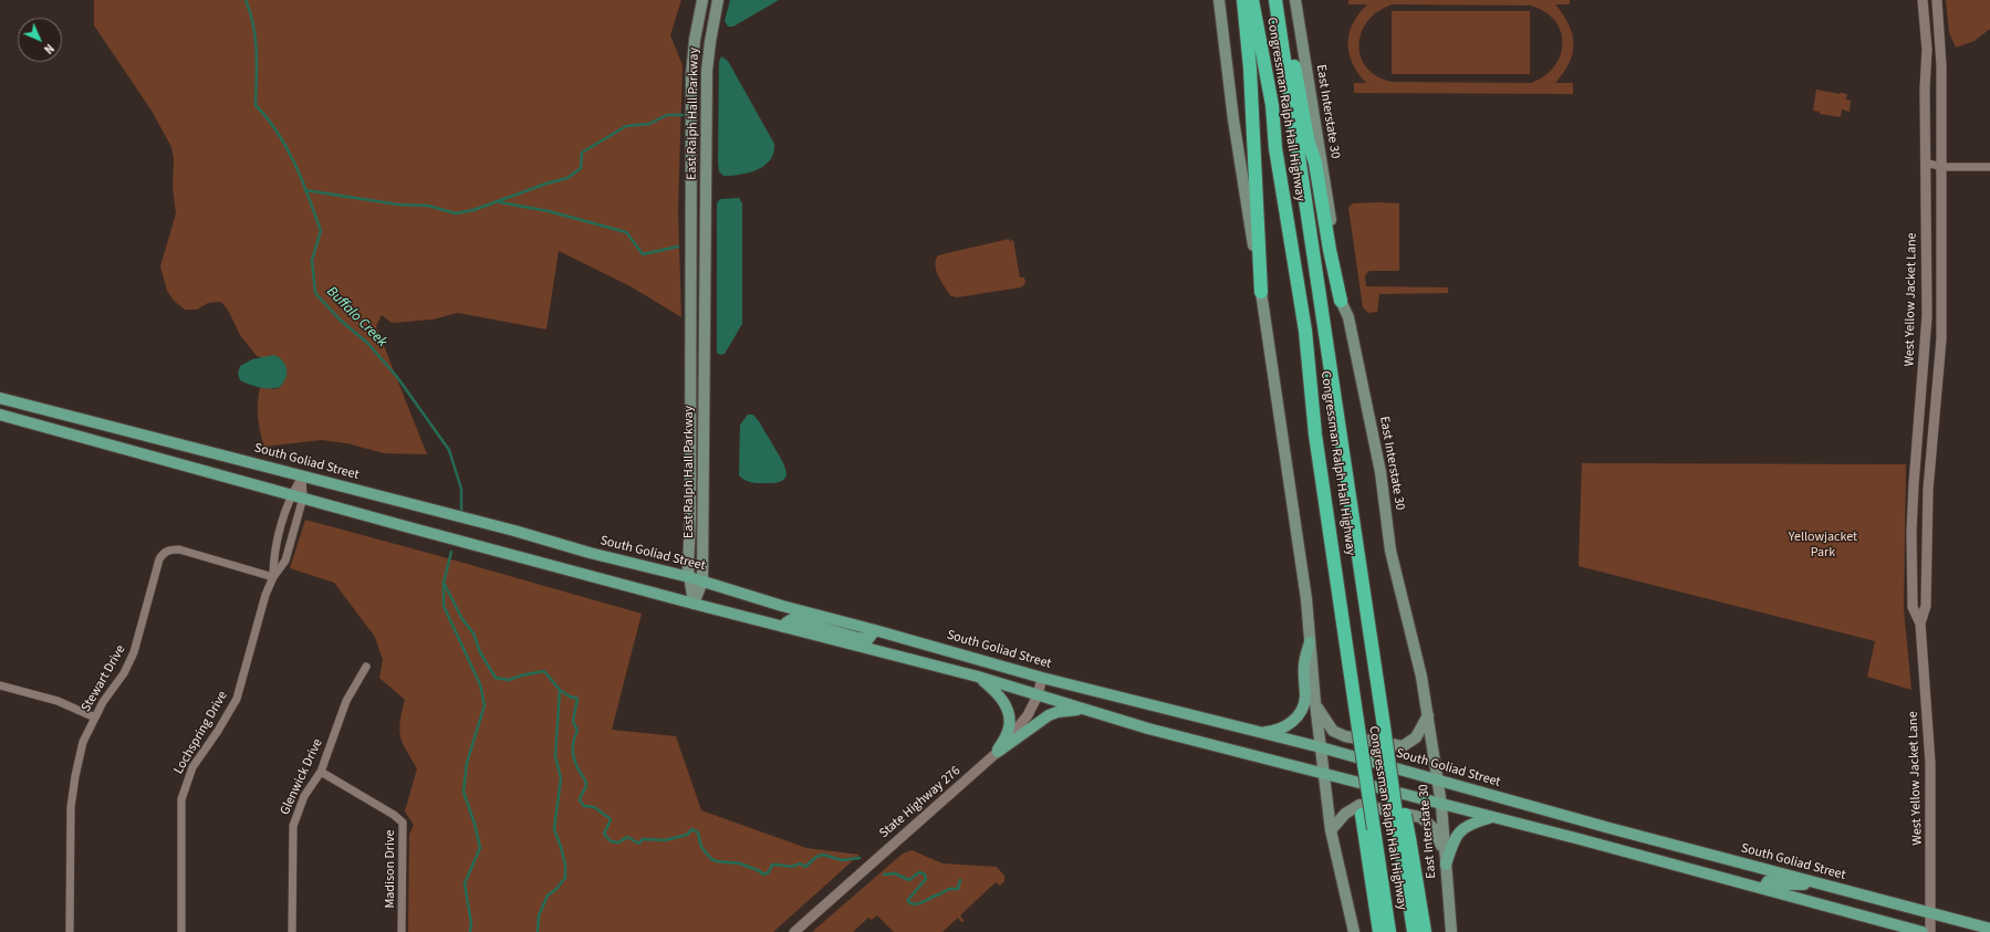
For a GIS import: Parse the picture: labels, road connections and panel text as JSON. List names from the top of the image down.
{
  "streets": {
    "highway": ["Congressman Ralph Hall Highway"],
    "main road": ["East Interstate 30", "East Ralph Hall Parkway", "South Goliad Street"],
    "street": [
      "West Yellow Jacket Lane",
      "Stewart Drive",
      "Lochspring Drive",
      "Glenwick Drive",
      "State Highway 276",
      "Madison Drive"
    ]
  },
  "crossings": [
    ["East Interstate 30", "South Goliad Street"],
    ["East Ralph Hall Parkway", "South Goliad Street"],
    ["West Yellow Jacket Lane", "South Goliad Street"],
    ["South Goliad Street", "Lochspring Drive"],
    ["South Goliad Street", "State Highway 276"],
    ["Stewart Drive", "Lochspring Drive"],
    ["Glenwick Drive", "Madison Drive"]
  ],
  "water": ["Buffalo Creek"],
  "parks": ["Yellowjacket Park"],
  "north": "bottom right"
}
